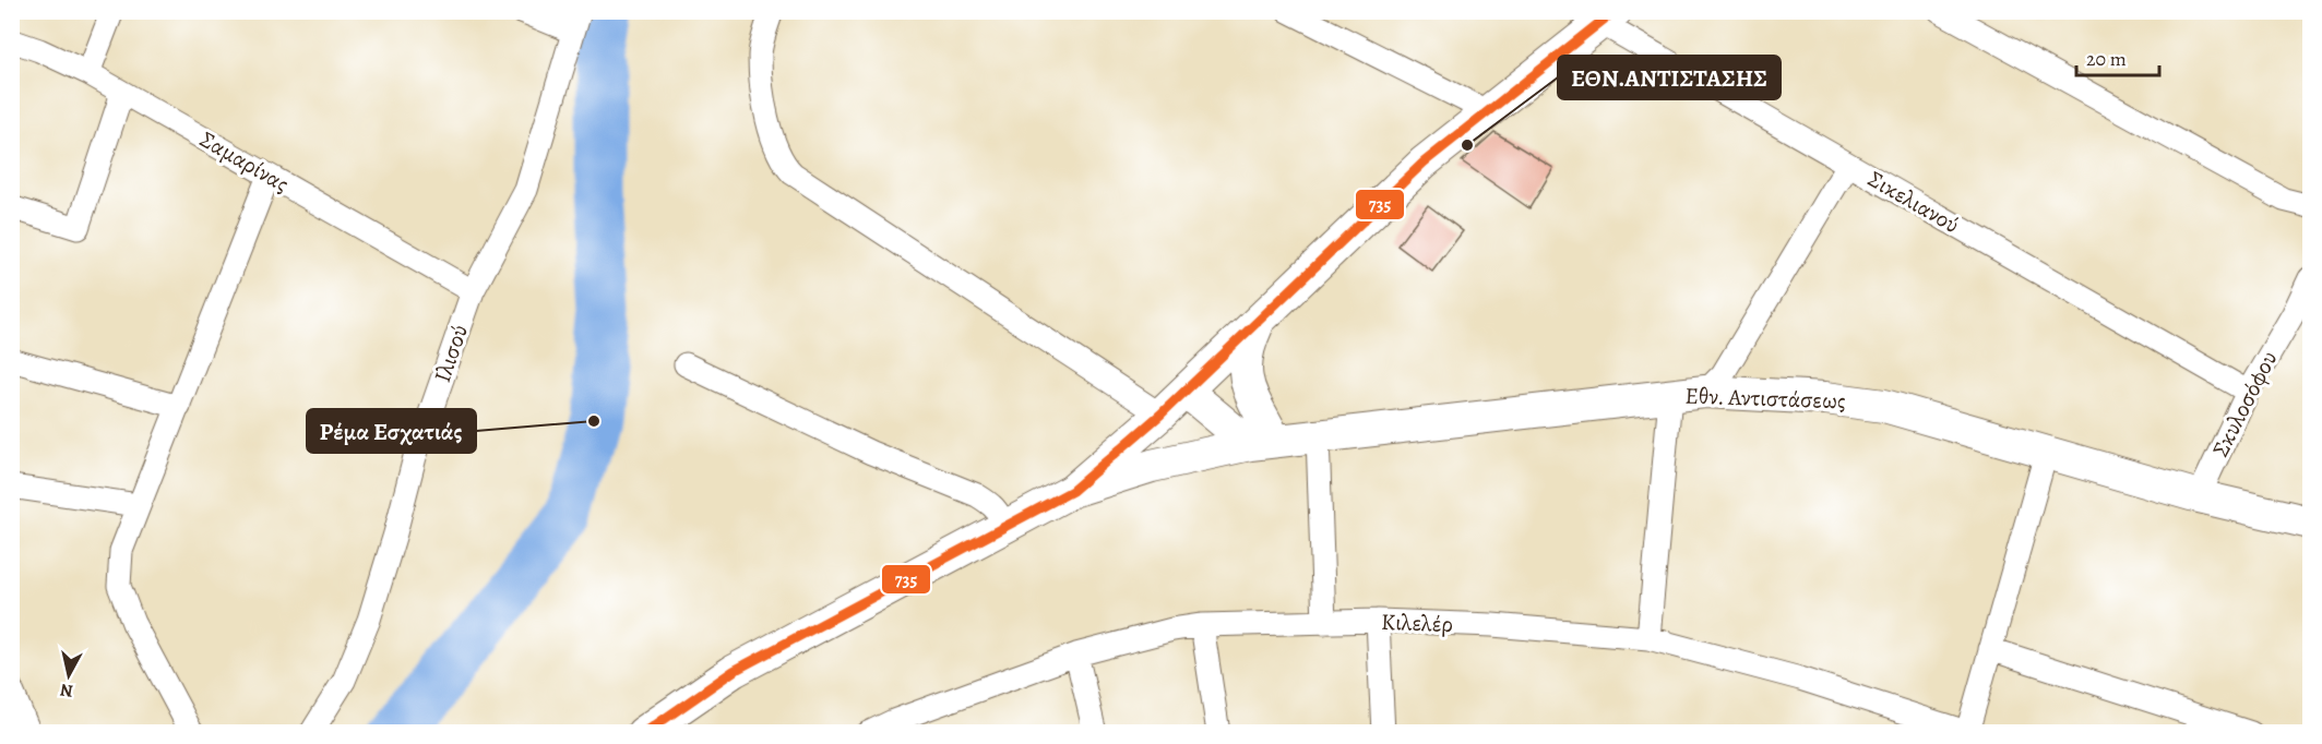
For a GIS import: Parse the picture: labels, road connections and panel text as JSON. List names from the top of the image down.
{
  "streets": {
    "street": [
      "Σαμαρίνας",
      "Σικελιανού",
      "Ιλισού",
      "Εθν. Αντιστάσεως",
      "Σκυλοσόφου",
      "Κιλελέρ"
    ]
  },
  "crossings": [
    ["Σαμαρίνας", "Ιλισού"],
    ["Σικελιανού", "Σκυλοσόφου"],
    ["Εθν. Αντιστάσεως", "Σκυλοσόφου"]
  ],
  "places": ["ΕΘΝ.ΑΝΤΙΣΤΑΣΗΣ", "Ρέμα Εσχατιάς"],
  "lines": ["transit line 735"],
  "scale_bar": "20 m",
  "north": "bottom"
}
